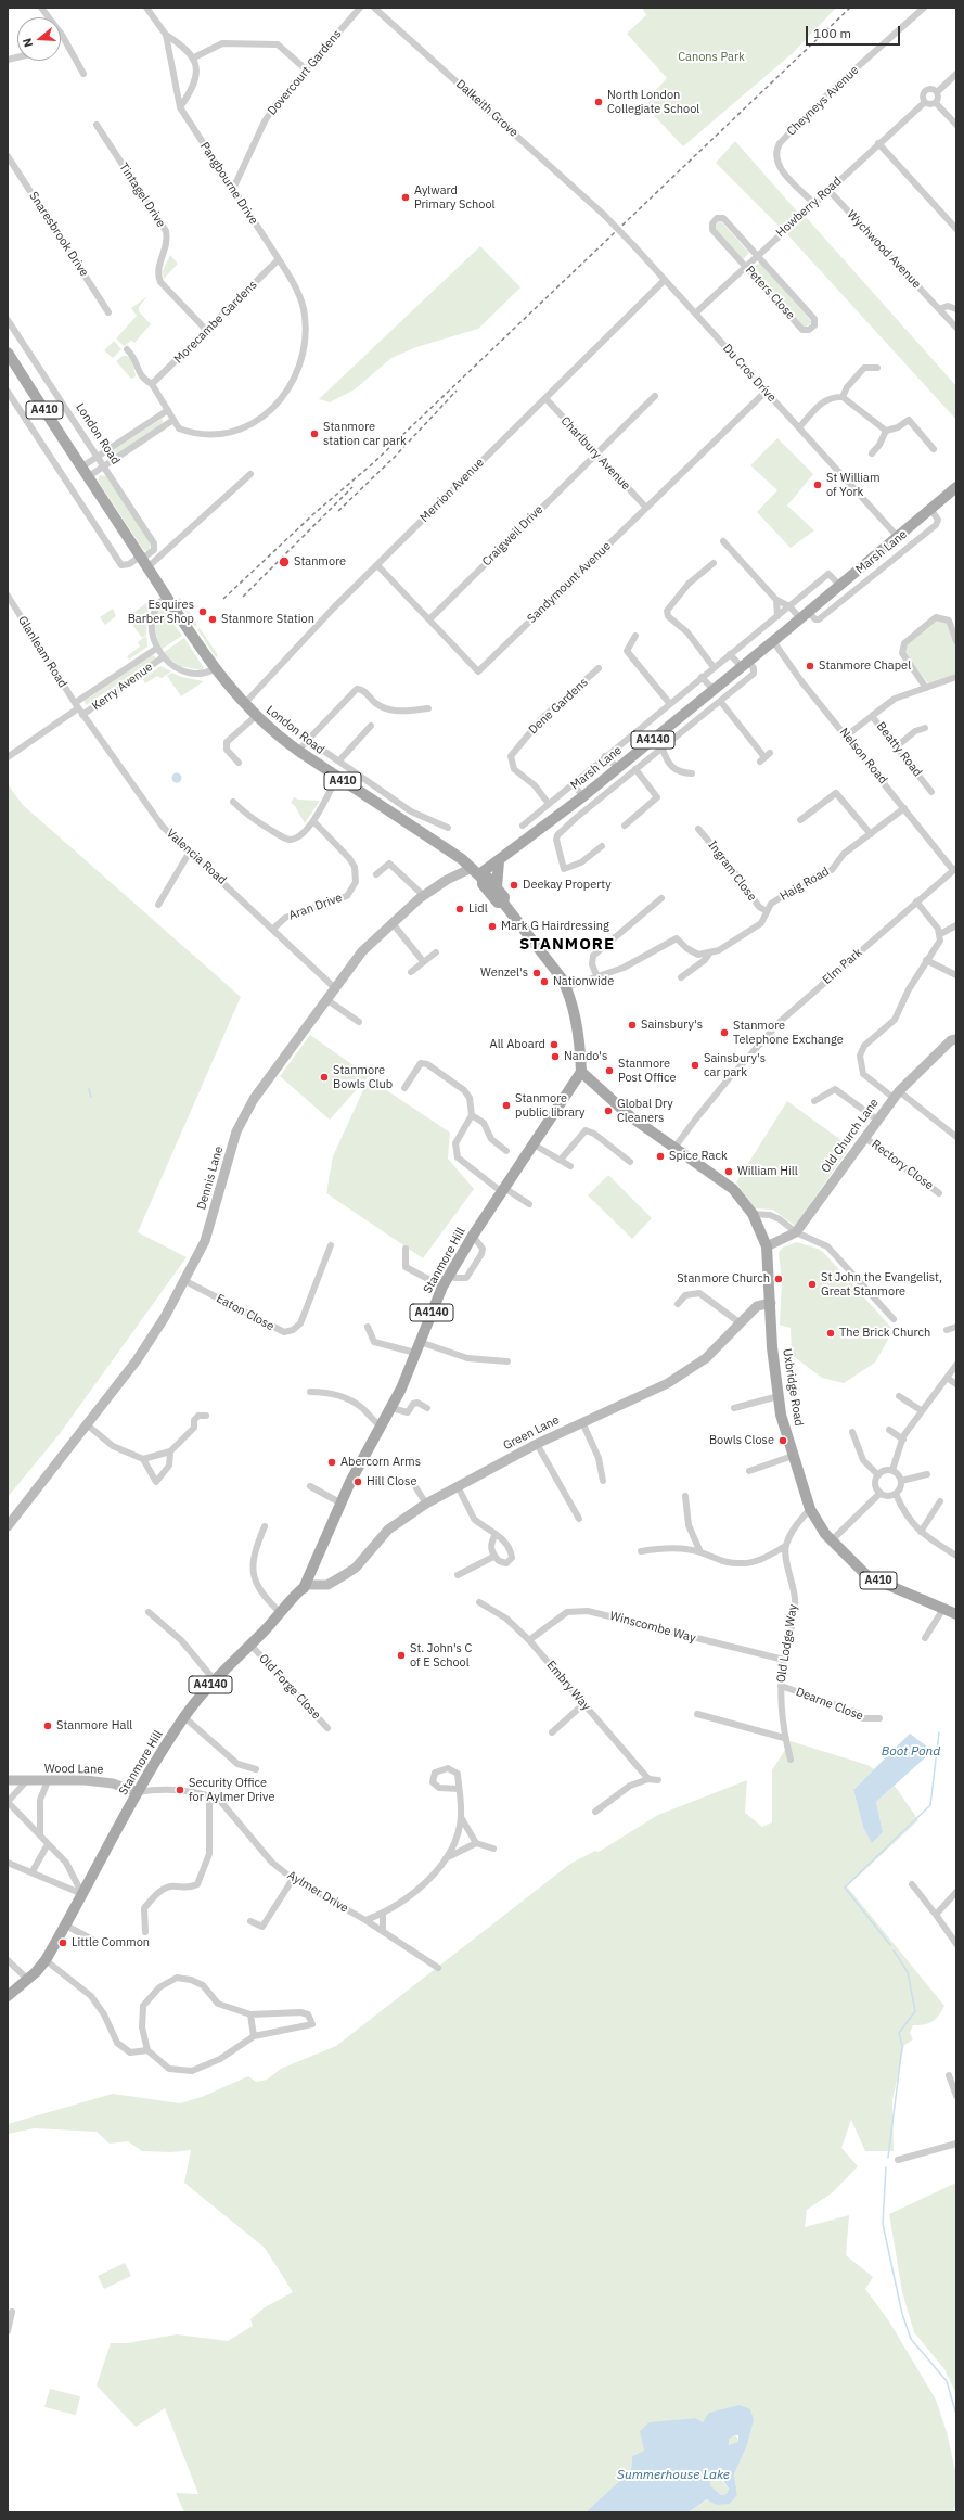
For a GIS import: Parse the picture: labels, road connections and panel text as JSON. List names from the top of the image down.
{
  "streets": {
    "main road": [
      "A410",
      "London Road",
      "Marsh Lane",
      "A4140",
      "Stanmore Hill",
      "Uxbridge Road"
    ],
    "street": [
      "Dovercourt Gardens",
      "Cheyneys Avenue",
      "Dalkeith Grove",
      "Pangbourne Drive",
      "Tintagel Drive",
      "Howberry Road",
      "Snaresbrook Drive",
      "Wychwood Avenue",
      "Peters Close",
      "Morecambe Gardens",
      "Du Cros Drive",
      "Charlbury Avenue",
      "Merrion Avenue",
      "Craigweil Drive",
      "Sandymount Avenue",
      "Glanleam Road",
      "Kerry Avenue",
      "Dene Gardens",
      "Beatty Road",
      "Nelson Road",
      "Valencia Road",
      "Ingram Close",
      "Haig Road",
      "Aran Drive",
      "Elm Park",
      "Old Church Lane",
      "Rectory Close",
      "Dennis Lane",
      "Eaton Close",
      "Green Lane",
      "Winscombe Way",
      "Old Lodge Way",
      "Embry Way",
      "Old Forge Close",
      "Dearne Close",
      "Wood Lane",
      "Aylmer Drive"
    ]
  },
  "crossings": [
    ["Dovercourt Gardens", "Pangbourne Drive"],
    ["Cheyneys Avenue", "Howberry Road"],
    ["Dalkeith Grove", "Du Cros Drive"],
    ["Pangbourne Drive", "Morecambe Gardens"],
    ["Tintagel Drive", "Morecambe Gardens"],
    ["Howberry Road", "Wychwood Avenue"],
    ["Howberry Road", "Peters Close"],
    ["Howberry Road", "Du Cros Drive"],
    ["Du Cros Drive", "Merrion Avenue"],
    ["Du Cros Drive", "Marsh Lane"],
    ["Du Cros Drive", "Sandymount Avenue"],
    ["A410", "London Road"],
    ["A410", "Marsh Lane"],
    ["A410", "Dennis Lane"],
    ["A410", "Stanmore Hill"],
    ["A410", "Uxbridge Road"],
    ["London Road", "Merrion Avenue"],
    ["London Road", "Marsh Lane"],
    ["London Road", "Dennis Lane"],
    ["Charlbury Avenue", "Merrion Avenue"],
    ["Charlbury Avenue", "Craigweil Drive"],
    ["Charlbury Avenue", "Sandymount Avenue"],
    ["Merrion Avenue", "Sandymount Avenue"],
    ["Craigweil Drive", "Sandymount Avenue"],
    ["Marsh Lane", "Dene Gardens"],
    ["Marsh Lane", "Nelson Road"],
    ["Marsh Lane", "Dennis Lane"],
    ["Glanleam Road", "Kerry Avenue"],
    ["Glanleam Road", "Valencia Road"],
    ["Kerry Avenue", "Valencia Road"],
    ["A4140", "Stanmore Hill"],
    ["Nelson Road", "Haig Road"],
    ["Nelson Road", "Elm Park"],
    ["Valencia Road", "Aran Drive"],
    ["Valencia Road", "Dennis Lane"],
    ["Ingram Close", "Haig Road"],
    ["Old Church Lane", "Rectory Close"],
    ["Old Church Lane", "Uxbridge Road"],
    ["Dennis Lane", "Eaton Close"],
    ["Stanmore Hill", "Green Lane"],
    ["Stanmore Hill", "Old Forge Close"],
    ["Stanmore Hill", "Wood Lane"],
    ["Stanmore Hill", "Aylmer Drive"],
    ["Uxbridge Road", "Green Lane"],
    ["Winscombe Way", "Old Lodge Way"],
    ["Winscombe Way", "Embry Way"],
    ["Old Lodge Way", "Dearne Close"],
    ["Wood Lane", "Aylmer Drive"]
  ],
  "districts": ["STANMORE"],
  "water": ["Boot Pond", "Summerhouse Lake"],
  "parks": ["Canons Park"],
  "places": [
    "North London Collegiate School",
    "Aylward Primary School",
    "Stanmore station car park",
    "St William of York",
    "Stanmore",
    "Esquires Barber Shop",
    "Stanmore Station",
    "Stanmore Chapel",
    "Deekay Property",
    "Lidl",
    "Mark G Hairdressing",
    "Wenzel's",
    "Nationwide",
    "Sainsbury's",
    "Stanmore Telephone Exchange",
    "All Aboard",
    "Nando's",
    "Sainsbury's car park",
    "Stanmore Post Office",
    "Stanmore Bowls Club",
    "Stanmore public library",
    "Global Dry Cleaners",
    "Spice Rack",
    "William Hill",
    "Stanmore Church",
    "St John the Evangelist, Great Stanmore",
    "The Brick Church",
    "Bowls Close",
    "Abercorn Arms",
    "Hill Close",
    "St. John's C of E School",
    "Stanmore Hall",
    "Security Office for Aylmer Drive",
    "Little Common"
  ],
  "scale_bar": "100 m",
  "north": "left"
}
